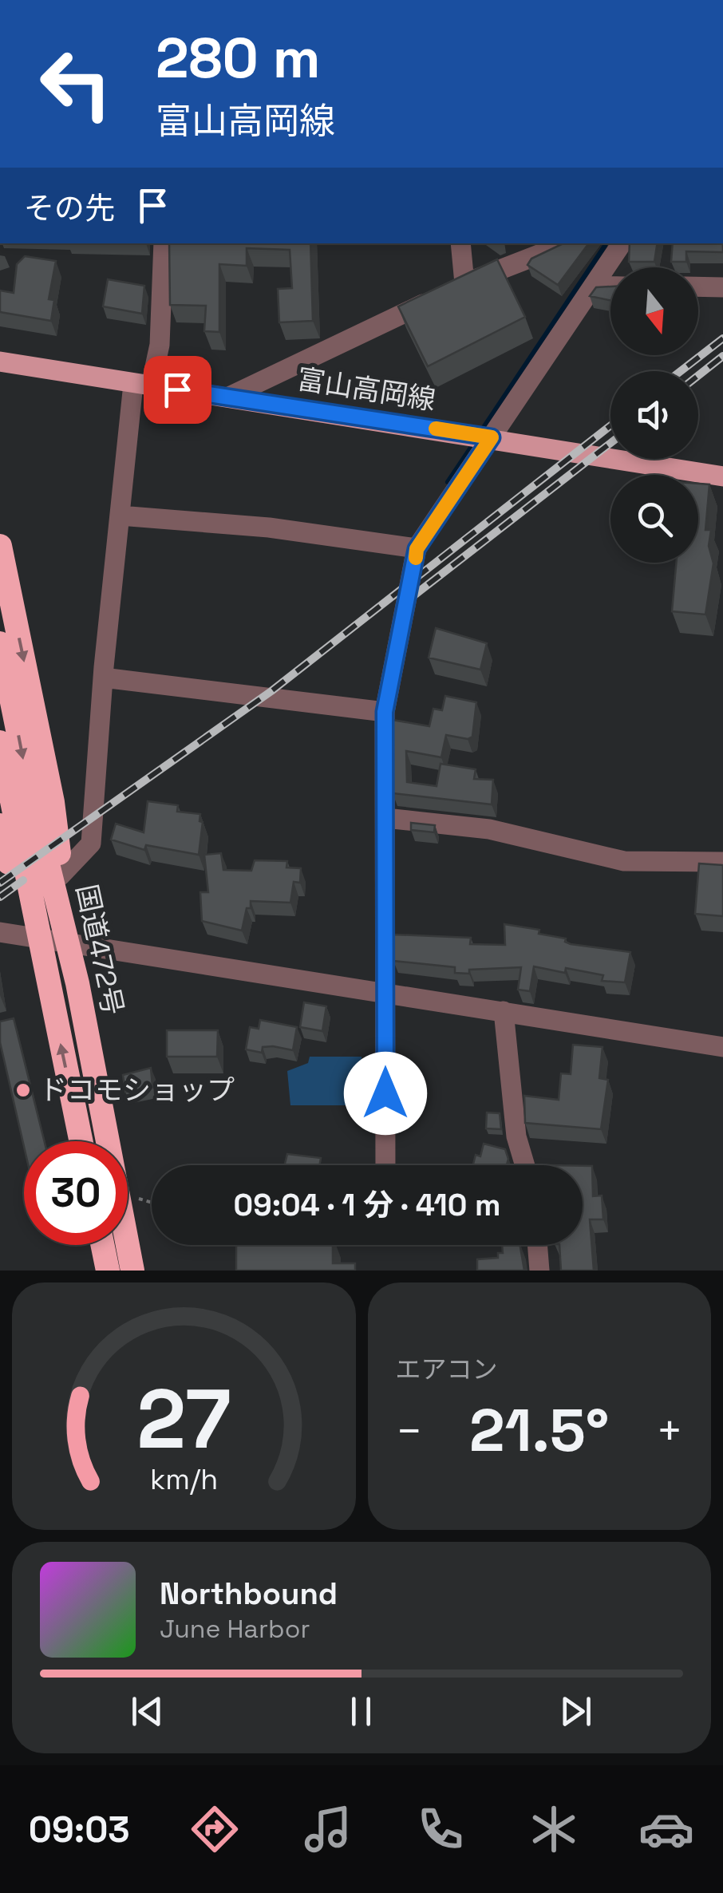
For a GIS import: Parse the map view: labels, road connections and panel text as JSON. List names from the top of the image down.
{
  "streets": {
    "highway": ["国道472号"],
    "main road": ["富山高岡線"]
  },
  "places": ["ドコモショップ"],
  "north": "bottom",
  "page": {
    "turn": ["280 m", "富山高岡線"],
    "then": "その先",
    "limit": "30",
    "trip": "09:04 · 1 分 · 410 m",
    "tile": "エアコン",
    "heat": ["−", "21.5°", "+"],
    "song": ["Northbound", "June Harbor"],
    "tabs": "09:03",
    "gauge": ["27", "km/h"]
  }
}
